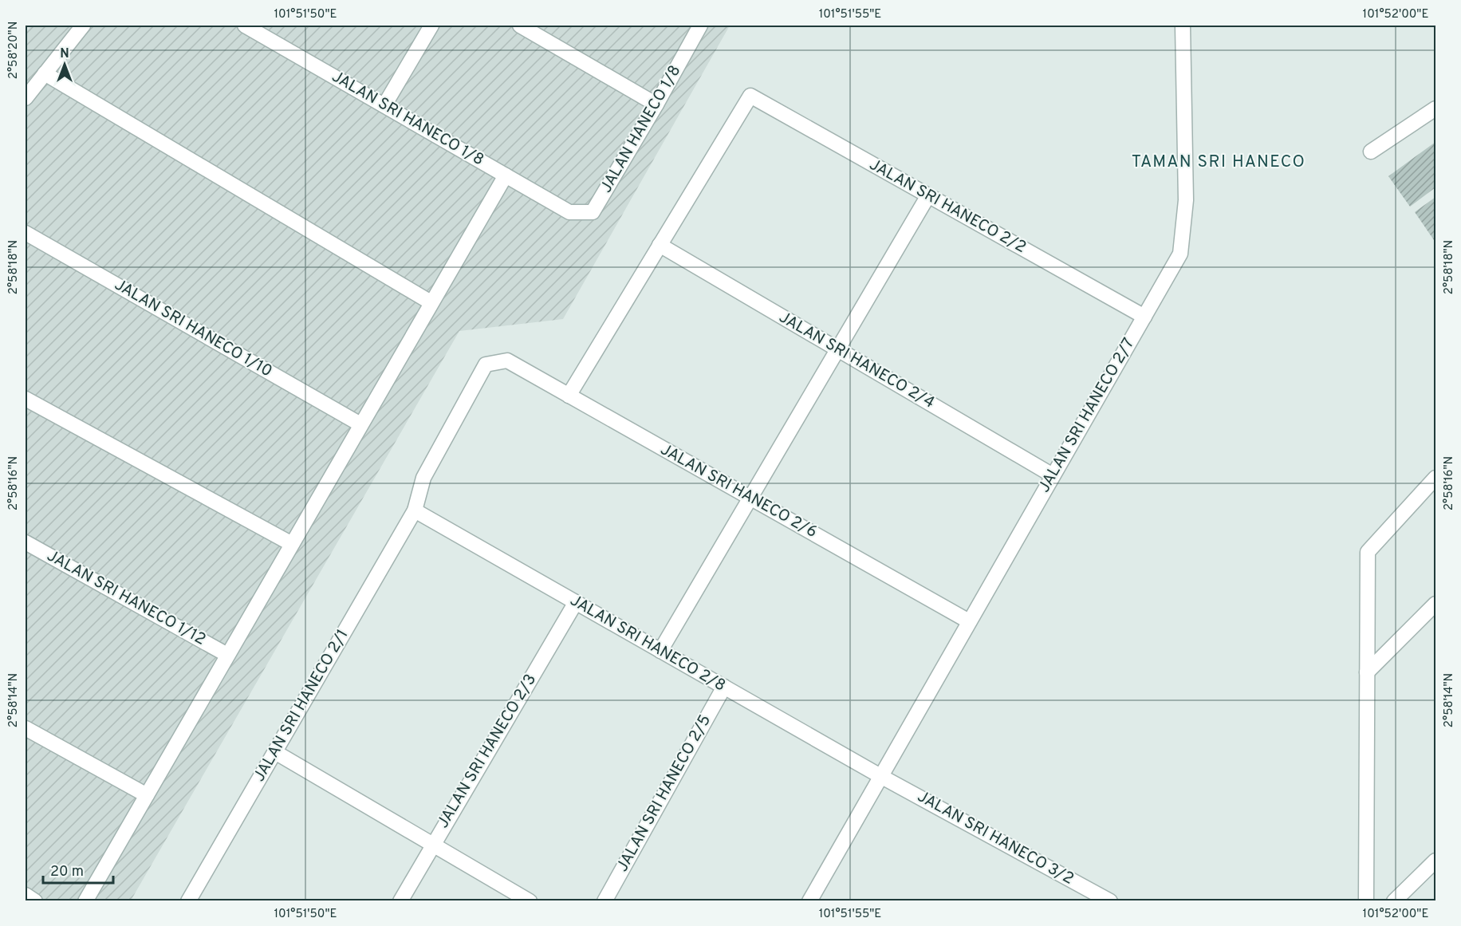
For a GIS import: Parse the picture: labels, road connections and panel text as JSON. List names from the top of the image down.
{
  "streets": {
    "street": [
      "JALAN SRI HANECO 1/8",
      "JALAN HANECO 1/8",
      "JALAN SRI HANECO 2/2",
      "JALAN SRI HANECO 1/10",
      "JALAN SRI HANECO 2/4",
      "JALAN SRI HANECO 2/7",
      "JALAN SRI HANECO 2/6",
      "JALAN SRI HANECO 1/12",
      "JALAN SRI HANECO 2/8",
      "JALAN SRI HANECO 2/1",
      "JALAN SRI HANECO 2/3",
      "JALAN SRI HANECO 2/5",
      "JALAN SRI HANECO 3/2"
    ]
  },
  "crossings": [
    ["JALAN SRI HANECO 1/8", "JALAN HANECO 1/8"],
    ["JALAN SRI HANECO 2/2", "JALAN SRI HANECO 2/4"],
    ["JALAN SRI HANECO 2/2", "JALAN SRI HANECO 2/7"],
    ["JALAN SRI HANECO 2/4", "JALAN SRI HANECO 2/7"],
    ["JALAN SRI HANECO 2/7", "JALAN SRI HANECO 2/6"],
    ["JALAN SRI HANECO 2/7", "JALAN SRI HANECO 2/8"],
    ["JALAN SRI HANECO 2/7", "JALAN SRI HANECO 3/2"],
    ["JALAN SRI HANECO 2/6", "JALAN SRI HANECO 2/1"],
    ["JALAN SRI HANECO 2/8", "JALAN SRI HANECO 2/1"],
    ["JALAN SRI HANECO 2/8", "JALAN SRI HANECO 2/3"],
    ["JALAN SRI HANECO 2/8", "JALAN SRI HANECO 2/5"],
    ["JALAN SRI HANECO 2/8", "JALAN SRI HANECO 3/2"]
  ],
  "districts": ["TAMAN SRI HANECO"],
  "scale_bar": "20 m",
  "north": "top",
  "coordinates": [
    "101°51'50\"E",
    "101°51'55\"E",
    "101°52'00\"E",
    "2°58'20\"N",
    "2°58'18\"N",
    "2°58'16\"N",
    "2°58'14\"N"
  ]
}
